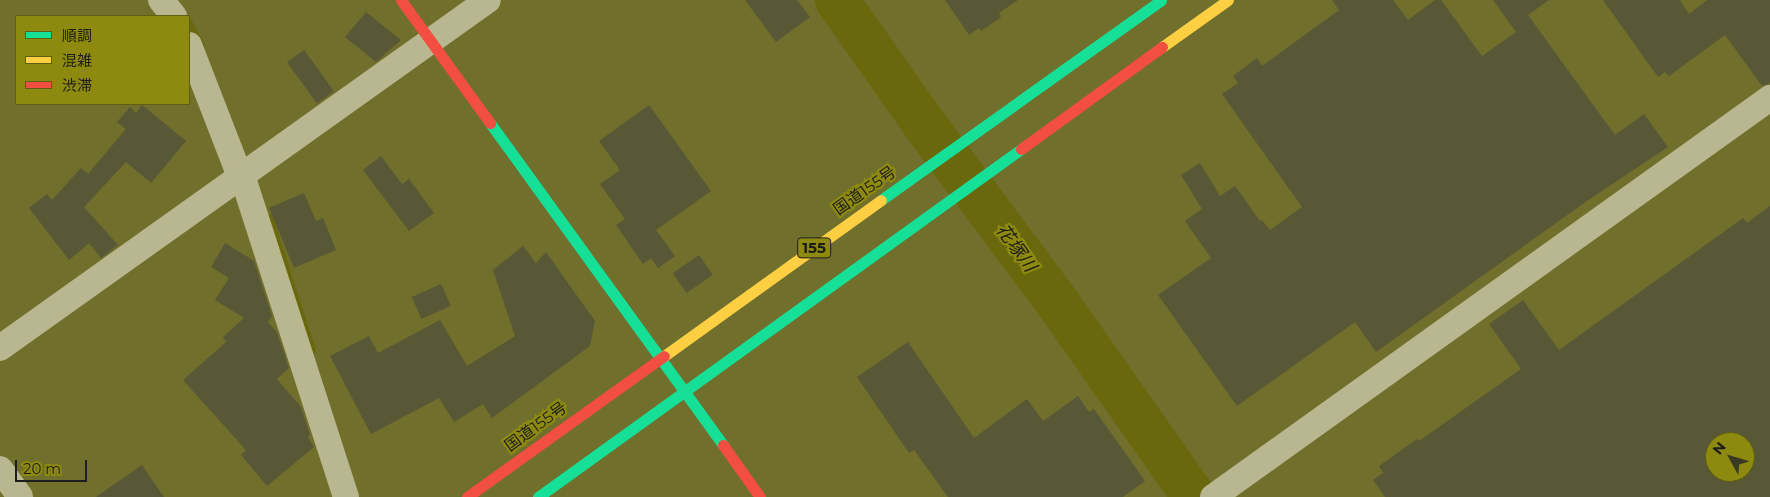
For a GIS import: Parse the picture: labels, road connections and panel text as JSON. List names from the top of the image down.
{
  "streets": {
    "main road": ["国道155号", "155"]
  },
  "water": ["花塚川"],
  "legend": ["順調", "混雑", "渋滞"],
  "scale_bar": "20 m",
  "north": "top left"
}
